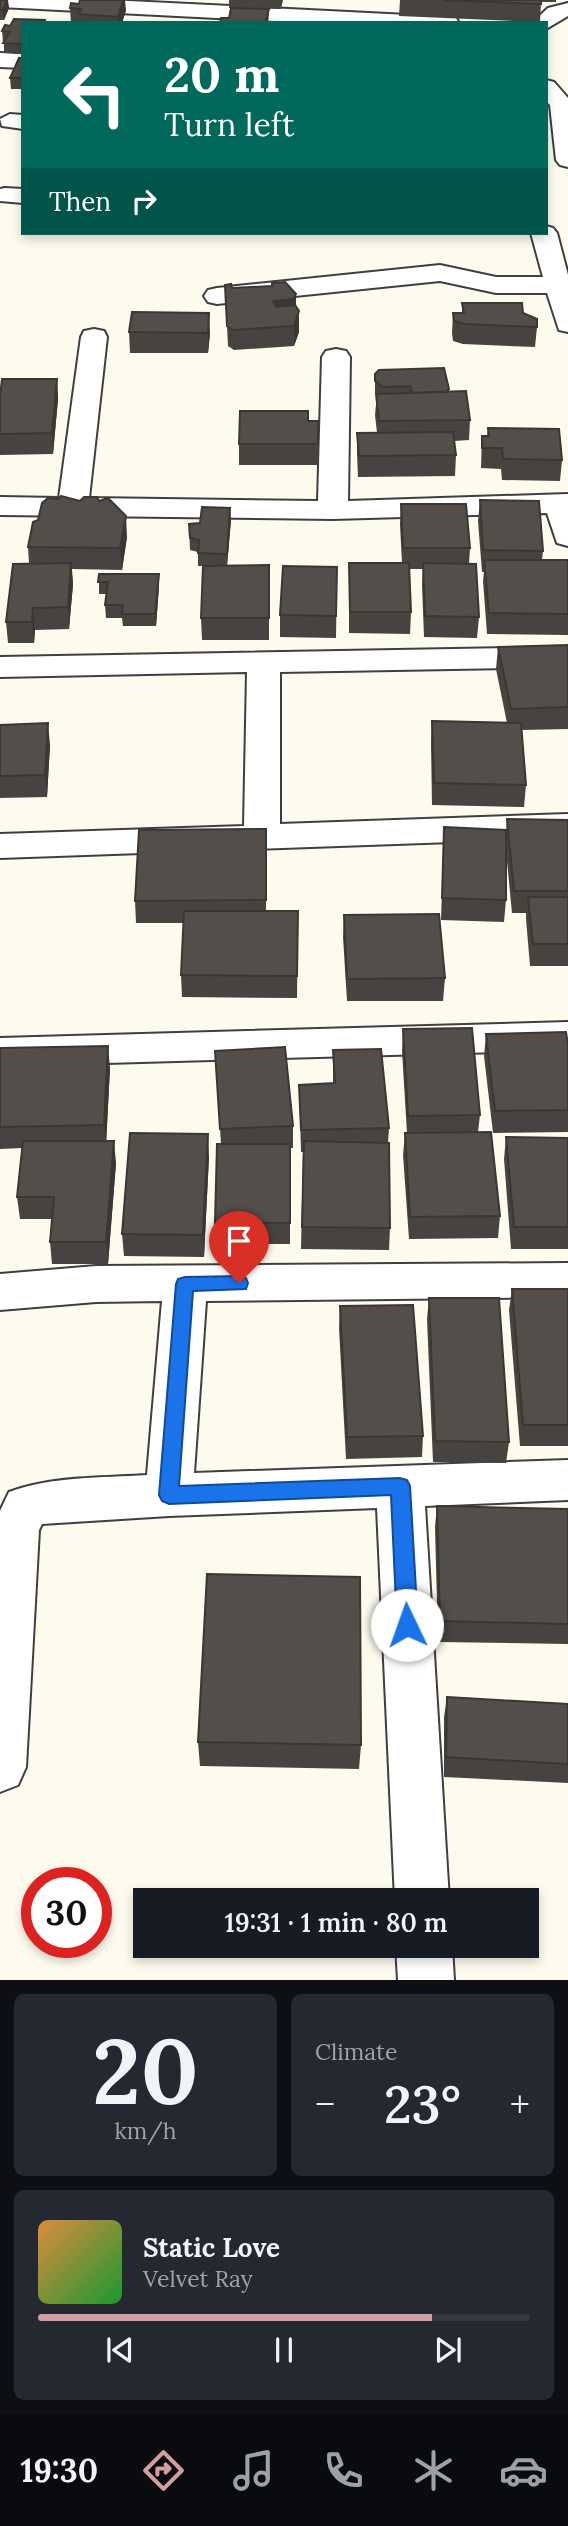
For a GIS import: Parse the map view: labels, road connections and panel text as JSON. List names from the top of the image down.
{
  "page": {
    "turn": ["20 m", "Turn left"],
    "then": "Then",
    "limit": "30",
    "trip": "19:31 · 1 min · 80 m",
    "tile": [
      ["20", "km/h"],
      "Climate"
    ],
    "heat": ["−", "23°", "+"],
    "song": ["Static Love", "Velvet Ray"],
    "tabs": "19:30"
  }
}
